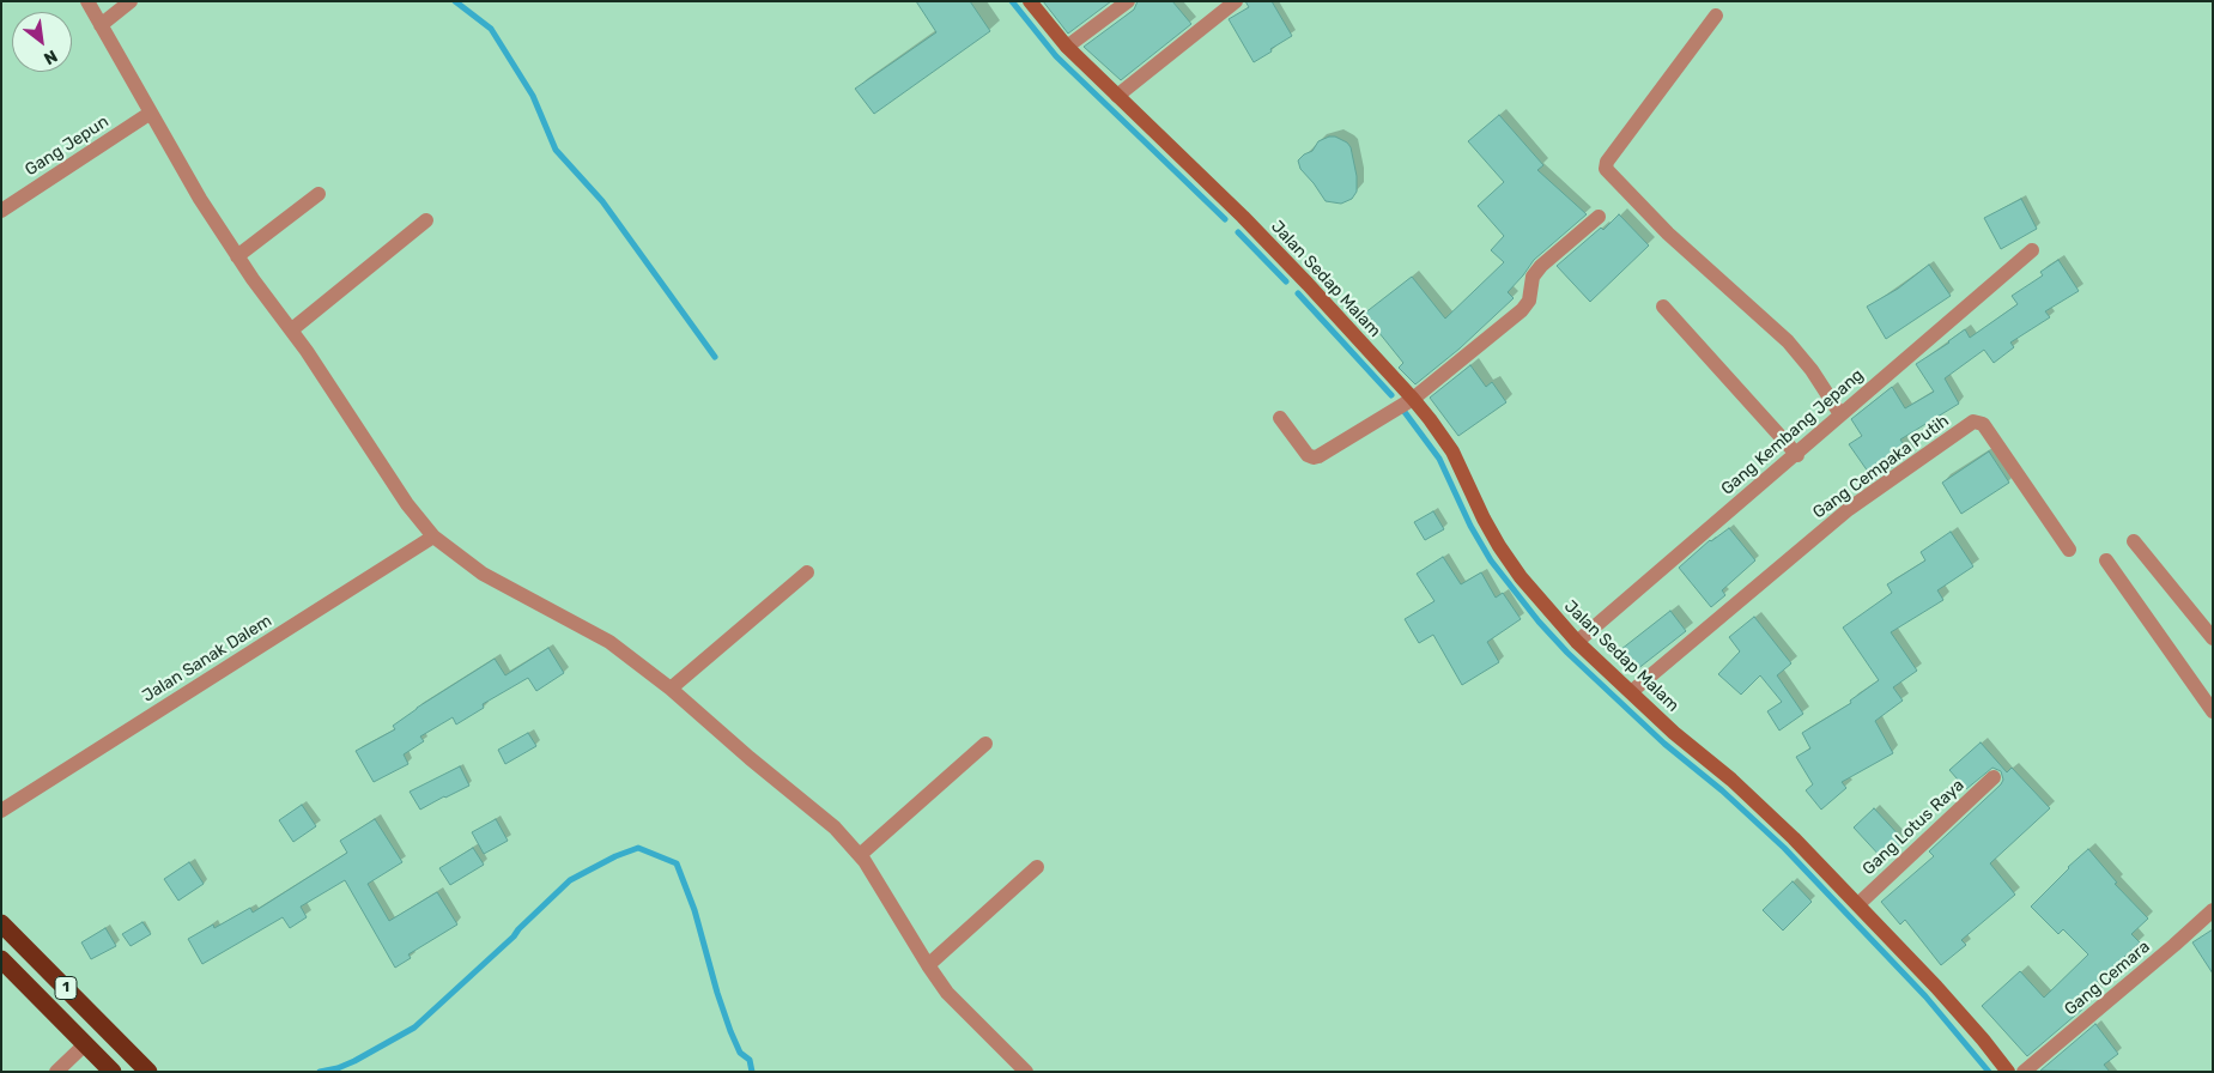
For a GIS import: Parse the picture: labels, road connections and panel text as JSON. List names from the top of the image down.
{
  "streets": {
    "highway": ["1"],
    "street": [
      "Gang Jepun",
      "Jalan Sedap Malam",
      "Gang Kembang Jepang",
      "Gang Cempaka Putih",
      "Jalan Sanak Dalem",
      "Gang Lotus Raya",
      "Gang Cemara"
    ]
  },
  "crossings": [
    ["Jalan Sedap Malam", "Gang Kembang Jepang"],
    ["Jalan Sedap Malam", "Gang Cempaka Putih"],
    ["Jalan Sedap Malam", "Gang Lotus Raya"]
  ],
  "north": "bottom right"
}
